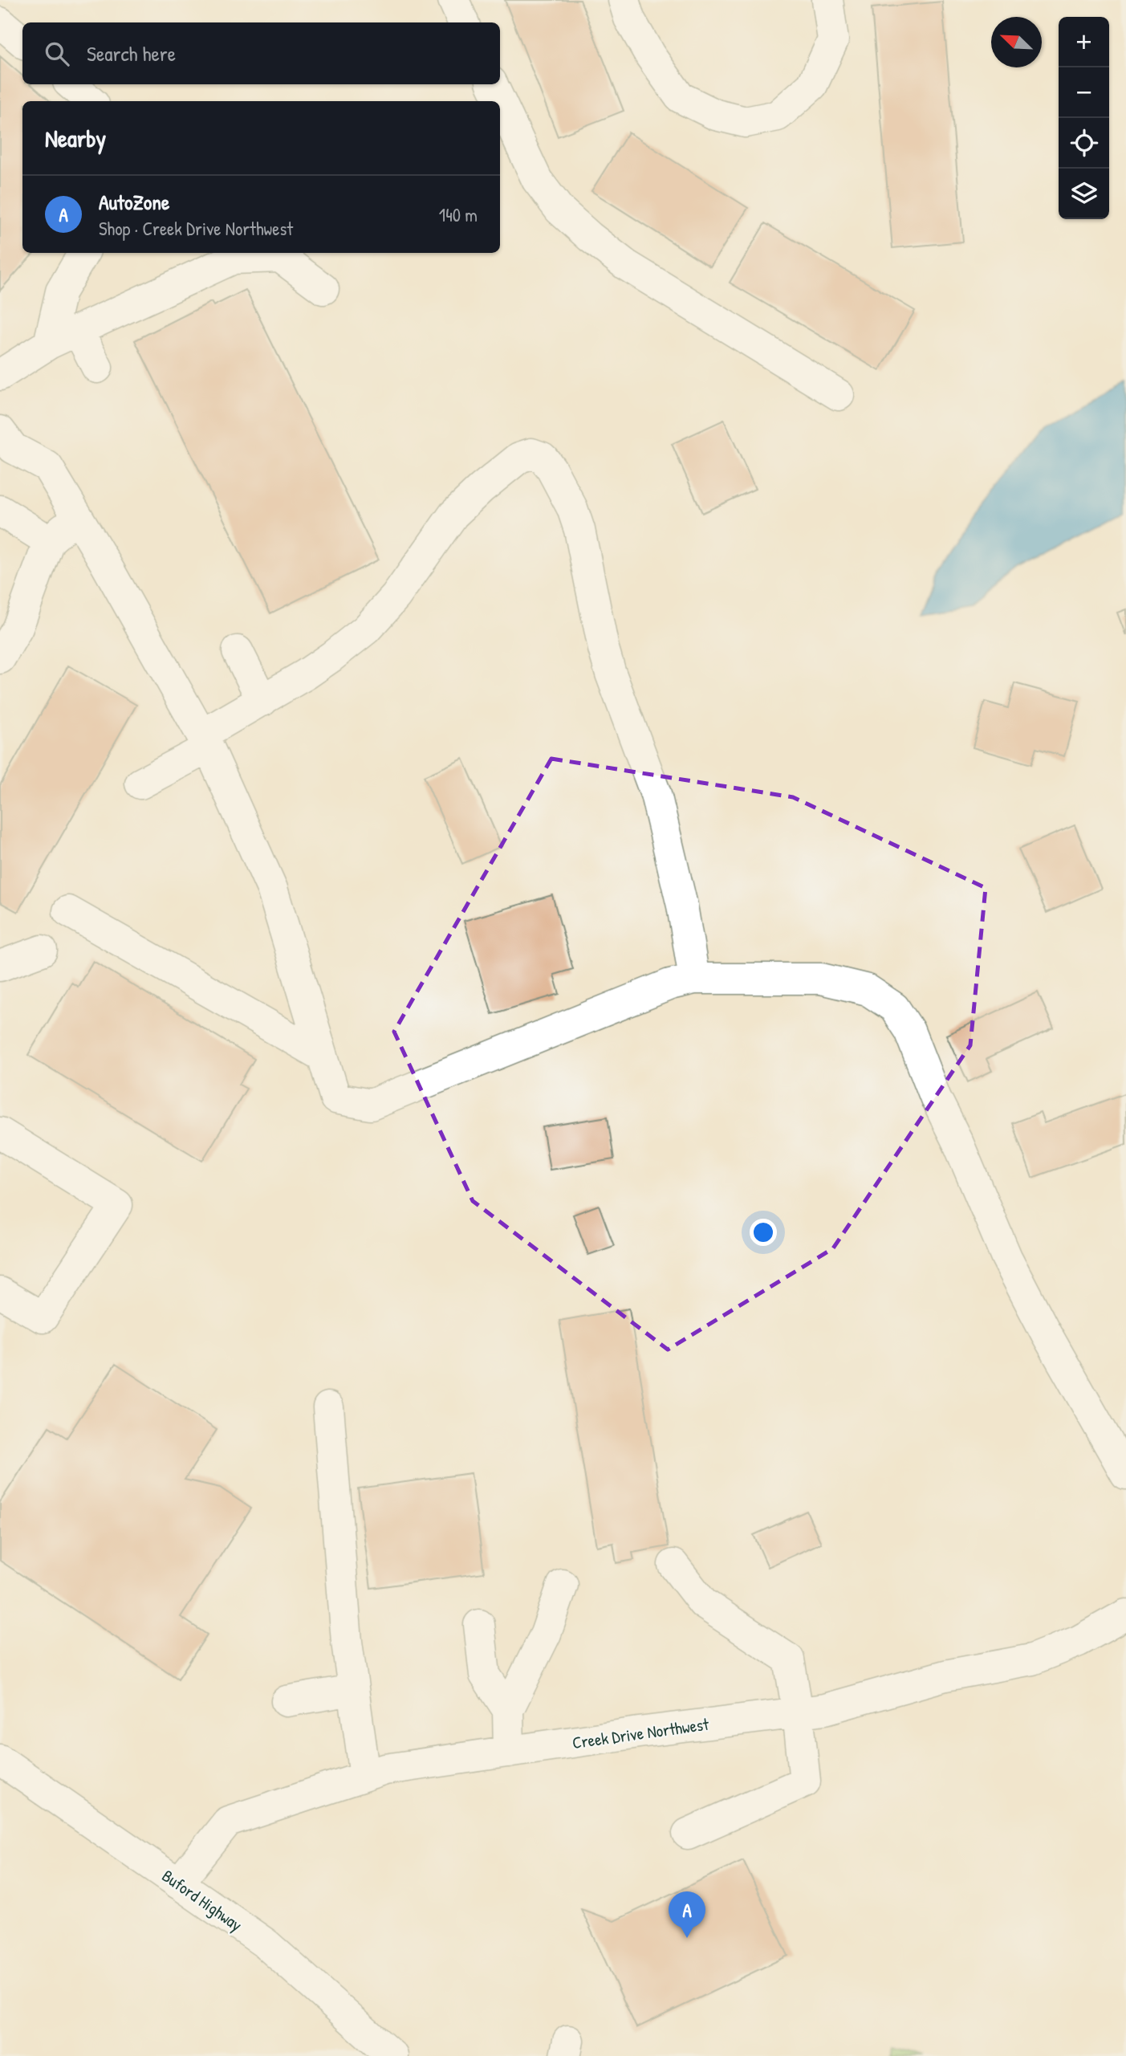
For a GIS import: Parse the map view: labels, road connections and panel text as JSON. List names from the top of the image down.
{
  "streets": {
    "street": ["Creek Drive Northwest", "Buford Highway"]
  },
  "crossings": [
    ["Creek Drive Northwest", "Buford Highway"]
  ],
  "north": "top left",
  "page": {
    "map_buttons": ["+", "−"],
    "search": "Search here",
    "heading": "Nearby",
    "list": [
      {
        "mark": "A",
        "name": "AutoZone",
        "note": "Shop · Creek Drive Northwest",
        "value": "140 m"
      }
    ],
    "pins": "A"
  }
}
